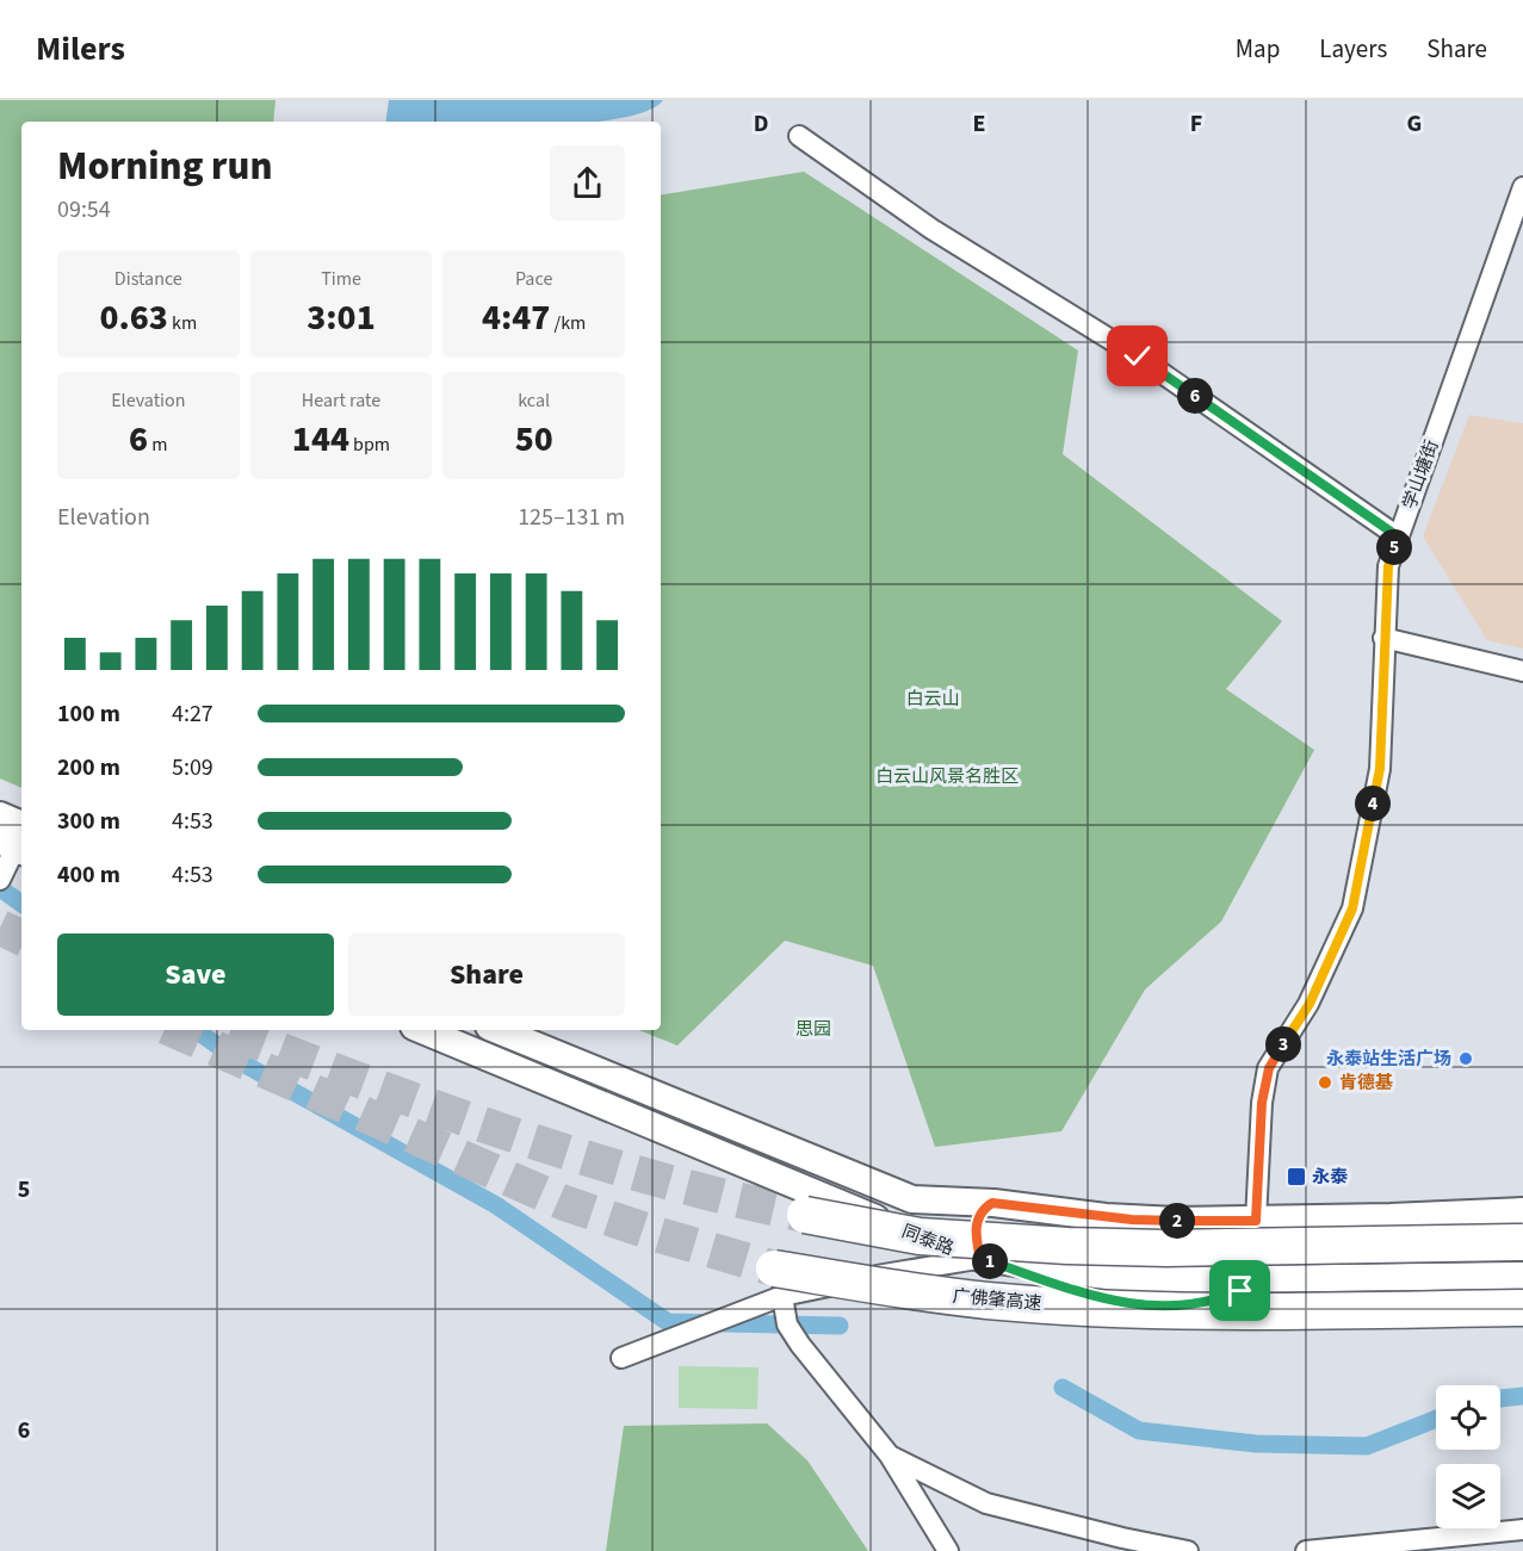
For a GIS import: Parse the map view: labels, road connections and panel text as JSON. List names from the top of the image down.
{
  "streets": {
    "highway": ["广佛肇高速"],
    "main road": ["同泰路"],
    "street": ["学山塘街"]
  },
  "crossings": [
    ["学山塘街", "同泰路"]
  ],
  "parks": ["白云山", "白云山风景名胜区", "思园"],
  "places": {
    "other": ["永泰站生活广场", "肯德基"],
    "transit": ["永泰"]
  },
  "page": {
    "header": "Milers",
    "nav": ["Map", "Layers", "Share"],
    "heading": ["Morning run", "09:54"],
    "stats": [
      ["Distance", "0.63 km"],
      ["Time", "3:01"],
      ["Pace", "4:47 /km"],
      ["Elevation", "6 m"],
      ["Heart rate", "144 bpm"],
      ["kcal", "50"]
    ],
    "pins": [
      "6",
      "5",
      "4",
      "3",
      "2",
      "1"
    ],
    "chart": ["Elevation", "125–131 m"],
    "list": [
      {
        "name": "100 m",
        "note": "4:27"
      },
      {
        "name": "200 m",
        "note": "5:09"
      },
      {
        "name": "300 m",
        "note": "4:53"
      },
      {
        "name": "400 m",
        "note": "4:53"
      }
    ],
    "buttons": ["Save", "Share"]
  },
  "grid": {
    "columns": [
      "D",
      "E",
      "F",
      "G"
    ],
    "rows": ["5", "6"]
  }
}
